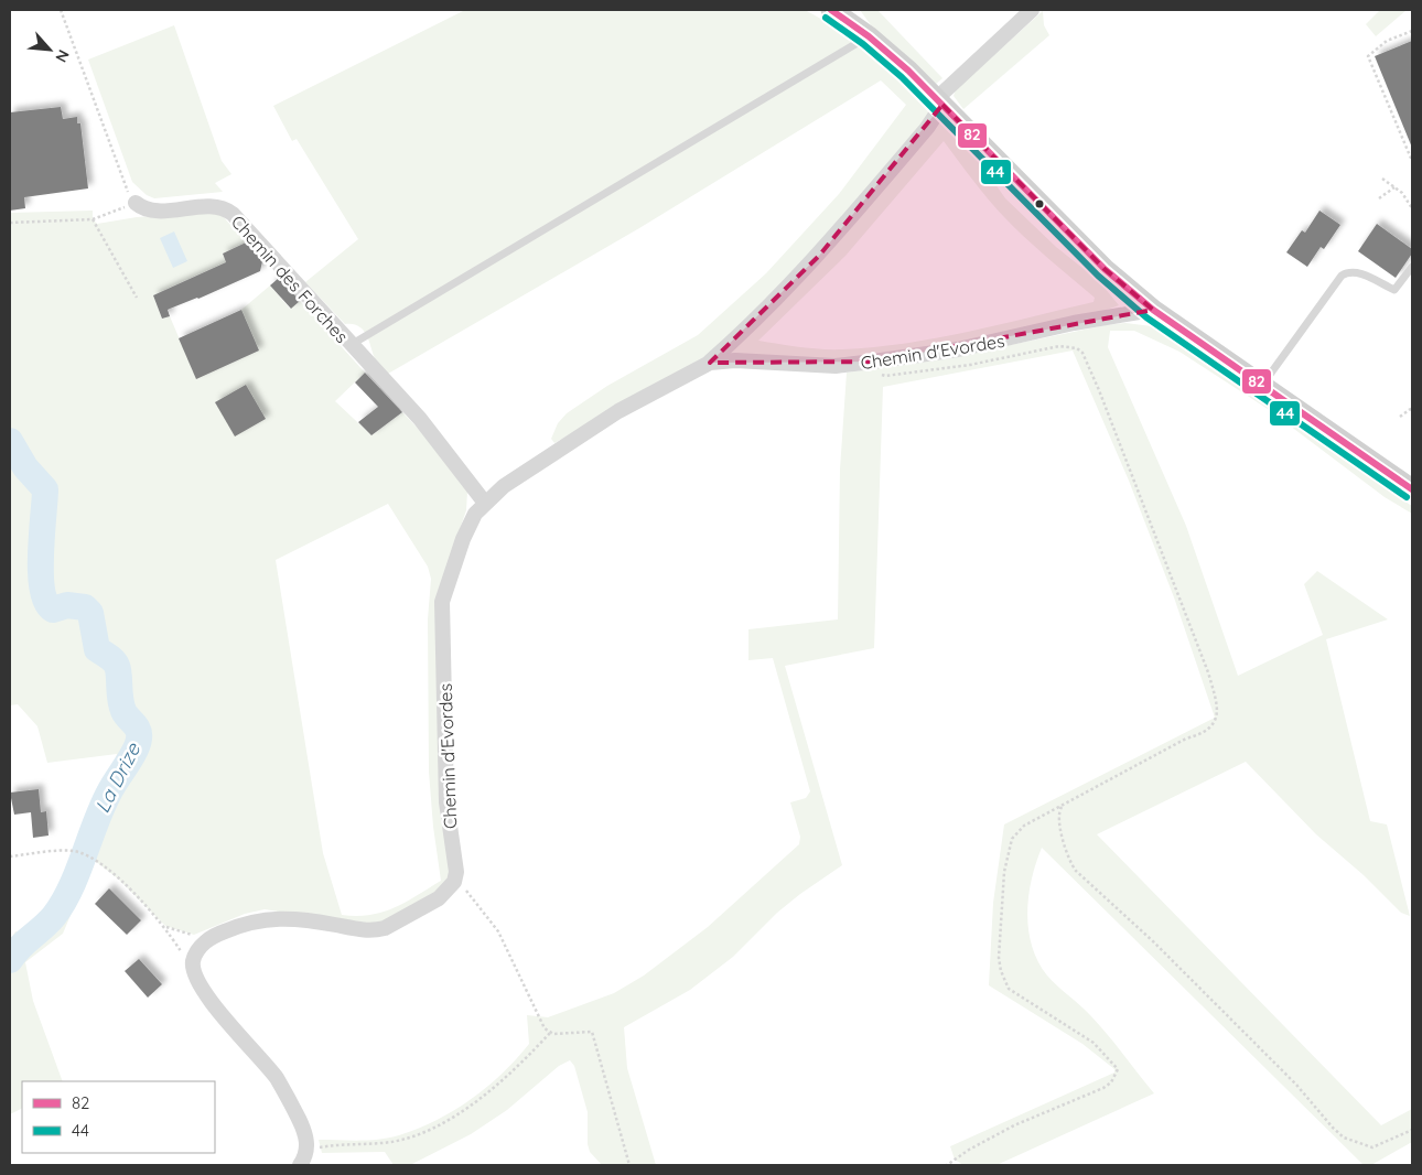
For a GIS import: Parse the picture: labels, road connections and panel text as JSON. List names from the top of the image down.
{
  "streets": {
    "street": ["Chemin des Forches", "Chemin d'Evordes"]
  },
  "crossings": [
    ["Chemin des Forches", "Chemin d'Evordes"]
  ],
  "water": ["La Drize"],
  "lines": ["transit line 82", "transit line 44"],
  "legend": ["82", "44"],
  "north": "bottom right"
}
